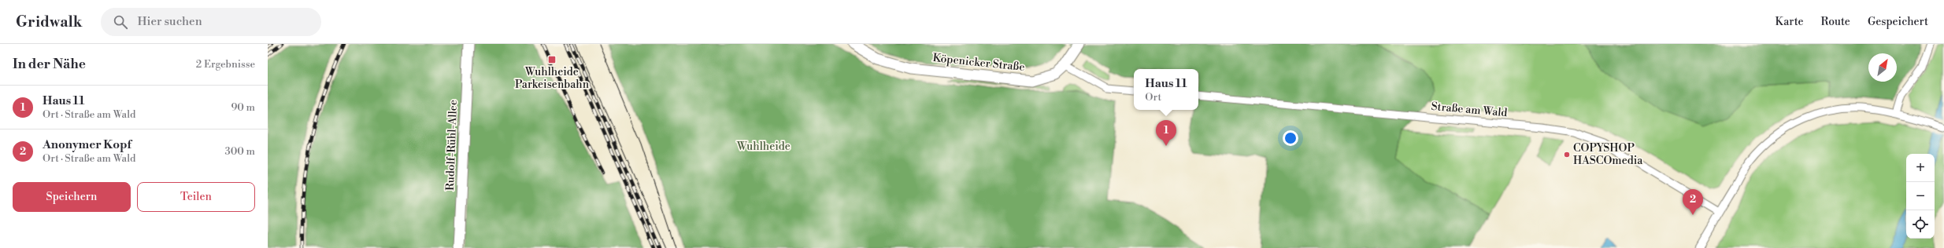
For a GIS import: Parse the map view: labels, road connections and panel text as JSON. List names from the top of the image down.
{
  "streets": {
    "main road": ["Köpenicker Straße", "Rudolf-Rühl-Allee"],
    "street": ["Straße am Wald"]
  },
  "parks": ["Wuhlheide"],
  "places": {
    "transit": ["Wuhlheide Parkeisenbahn"],
    "other": ["COPYSHOP HASCOmedia"]
  },
  "north": "top right",
  "page": {
    "header": "Gridwalk",
    "search": "Hier suchen",
    "nav": ["Karte", "Route", "Gespeichert"],
    "heading": ["In der Nähe", "2 Ergebnisse"],
    "popup": ["Haus 11", "Ort"],
    "list": [
      {
        "mark": "1",
        "name": "Haus 11",
        "note": "Ort · Straße am Wald",
        "value": "90 m"
      },
      {
        "mark": "2",
        "name": "Anonymer Kopf",
        "note": "Ort · Straße am Wald",
        "value": "300 m"
      }
    ],
    "pins": ["1", "2"],
    "map_buttons": ["+", "−"],
    "buttons": ["Speichern", "Teilen"]
  }
}
